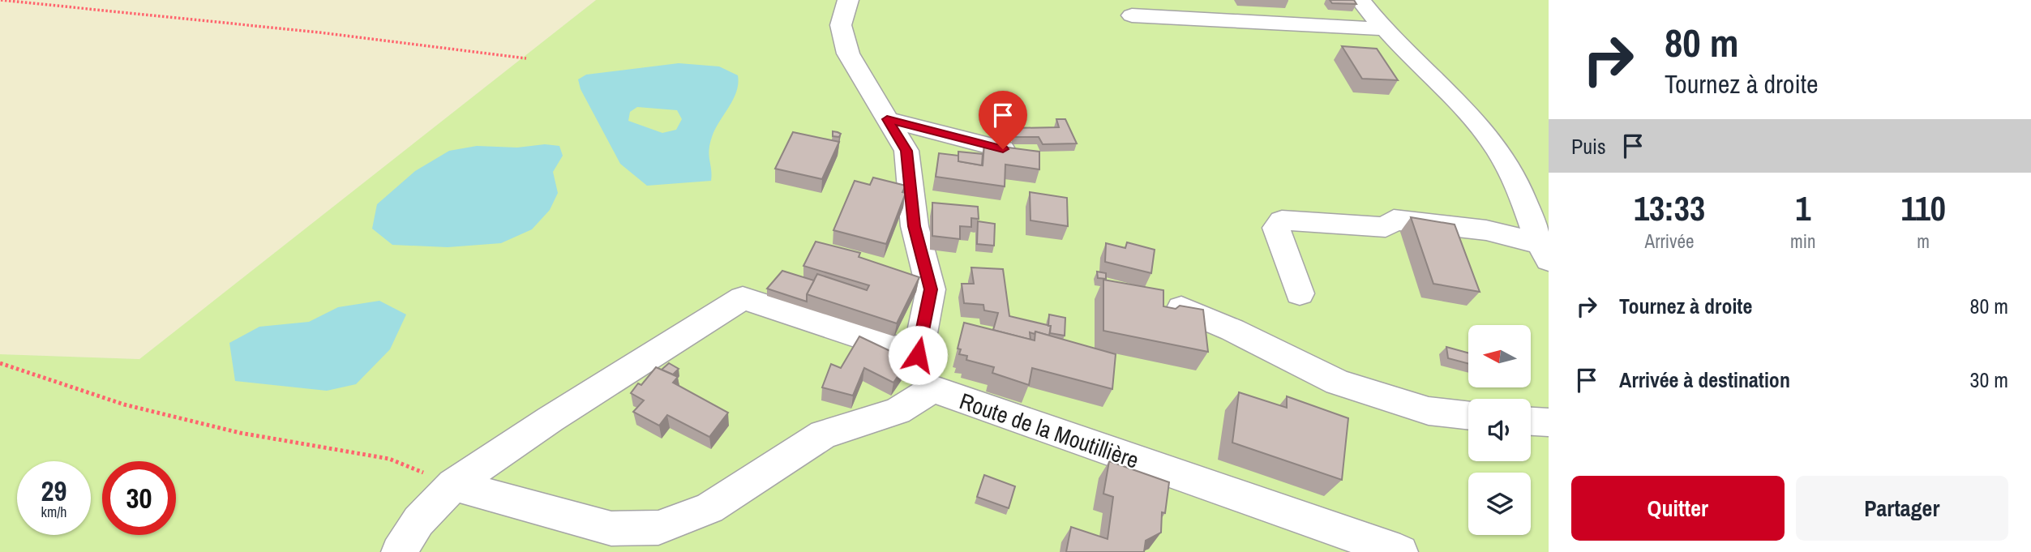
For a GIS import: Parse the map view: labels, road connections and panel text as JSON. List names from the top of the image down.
{
  "streets": {
    "street": ["Route de la Moutillière"]
  },
  "north": "left",
  "page": {
    "turn": ["80 m", "Tournez à droite"],
    "then": "Puis",
    "eta": [
      "13:33",
      "Arrivée",
      "1",
      "min",
      "110",
      "m"
    ],
    "list": [
      {
        "name": "Tournez à droite",
        "value": "80 m"
      },
      {
        "name": "Arrivée à destination",
        "value": "30 m"
      }
    ],
    "speed": "29 km/h",
    "limit": "30",
    "buttons": ["Quitter", "Partager"]
  }
}
